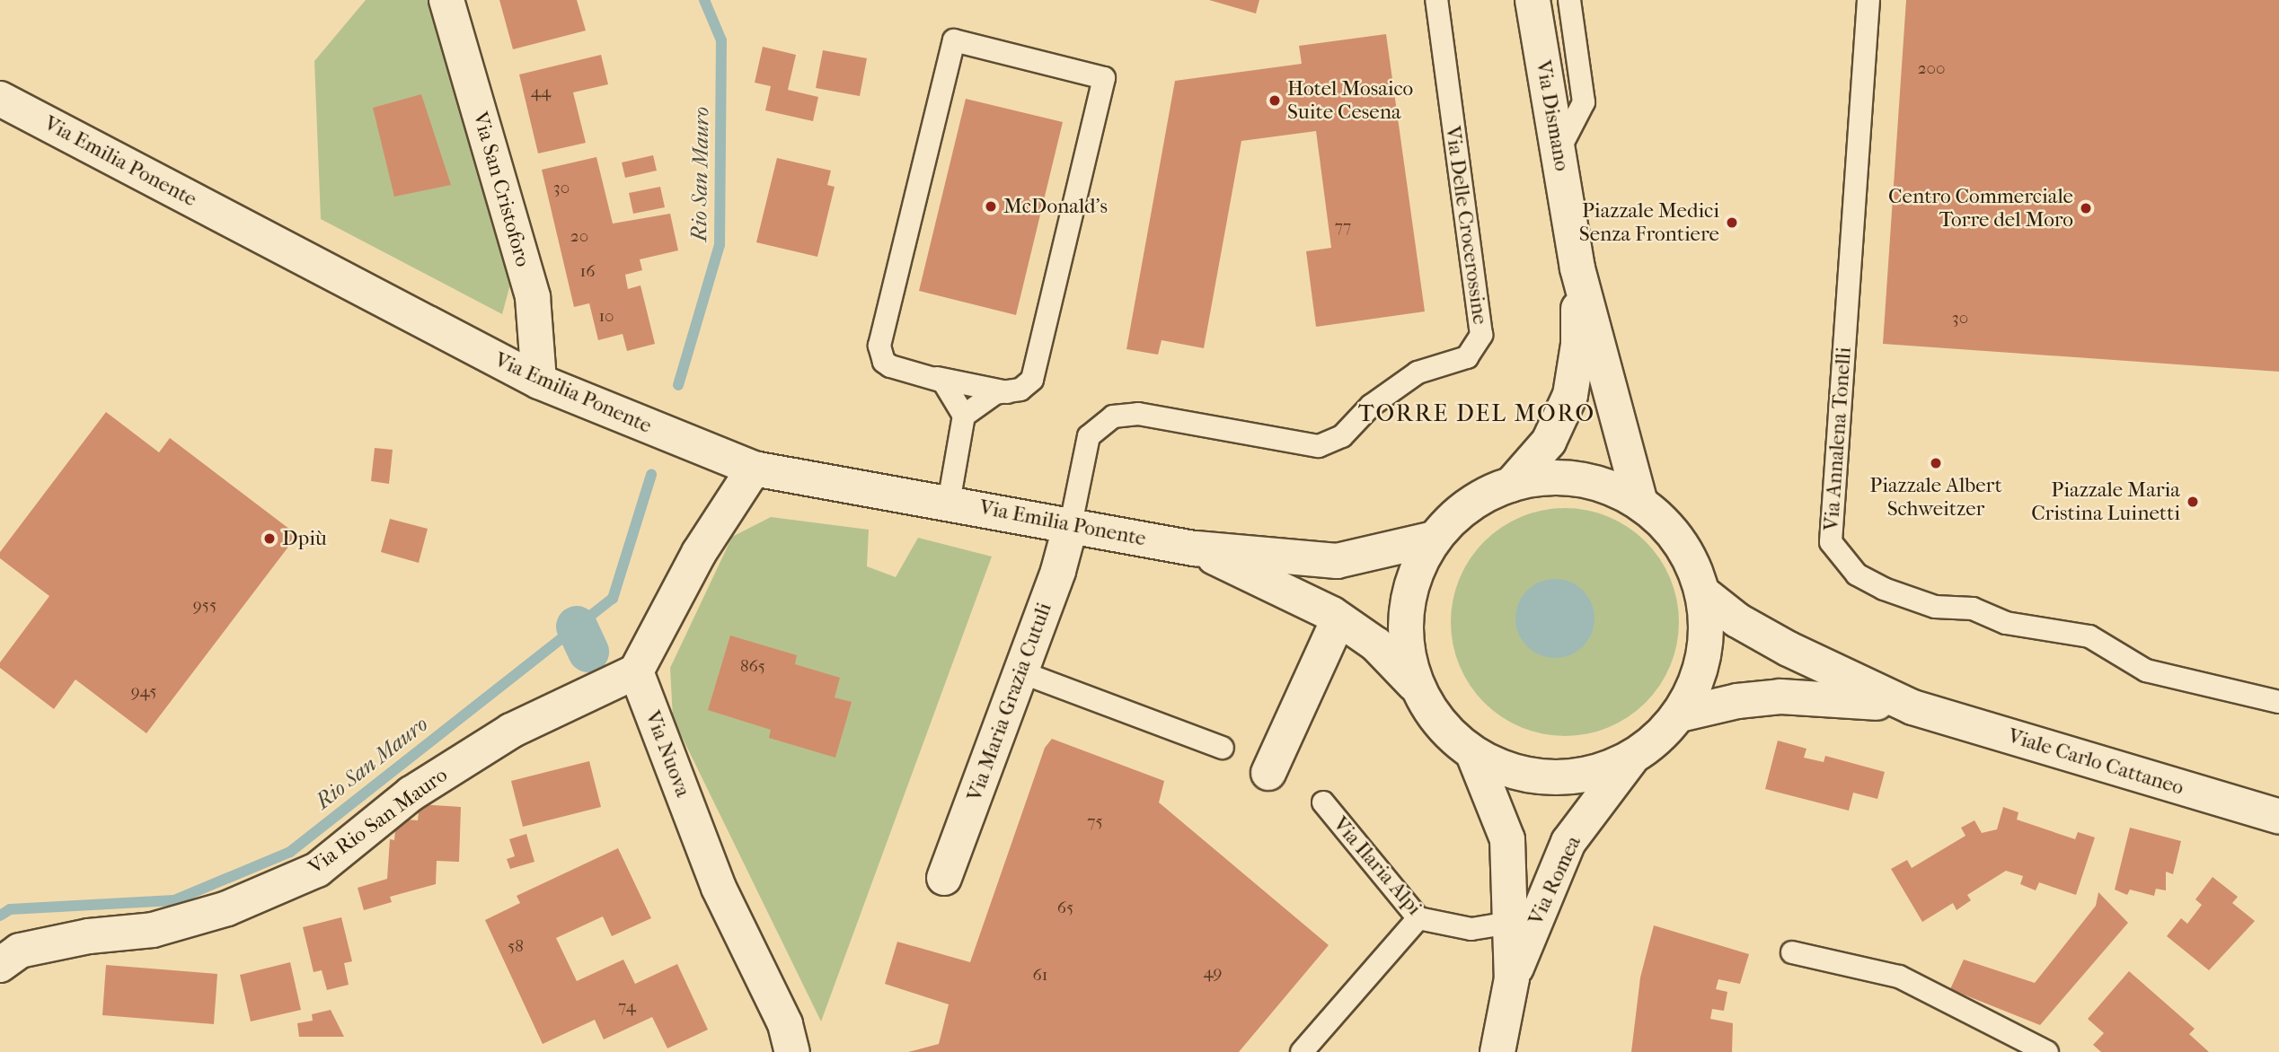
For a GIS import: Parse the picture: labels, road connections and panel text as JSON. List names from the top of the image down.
{
  "streets": {
    "main road": [
      "Via Dismano",
      "Via Emilia Ponente",
      "Via San Cristoforo",
      "Via Maria Grazia Cutuli",
      "Via Nuova",
      "Viale Carlo Cattaneo",
      "Via Rio San Mauro",
      "Via Romea"
    ],
    "lane": ["Via Delle Crocerossine", "Via Annalena Tonelli", "Via Ilaria Alpi"]
  },
  "crossings": [
    ["Via Emilia Ponente", "Via San Cristoforo"],
    ["Via Emilia Ponente", "Via Delle Crocerossine"],
    ["Via Emilia Ponente", "Via Maria Grazia Cutuli"],
    ["Via Delle Crocerossine", "Via Maria Grazia Cutuli"],
    ["Via Nuova", "Via Rio San Mauro"],
    ["Via Ilaria Alpi", "Via Romea"]
  ],
  "districts": ["TORRE DEL MORO"],
  "water": ["Rio San Mauro"],
  "places": [
    "Hotel Mosaico Suite Cesena",
    "McDonald's",
    "Centro Commerciale Torre del Moro",
    "Piazzale Medici Senza Frontiere",
    "Piazzale Albert Schweitzer",
    "Piazzale Maria Cristina Luinetti",
    "Dpiù"
  ],
  "house_numbers": [
    "200",
    "44",
    "30",
    "77",
    "20",
    "16",
    "10",
    "30",
    "955",
    "865",
    "945",
    "75",
    "65",
    "58",
    "49",
    "61",
    "74"
  ]
}
